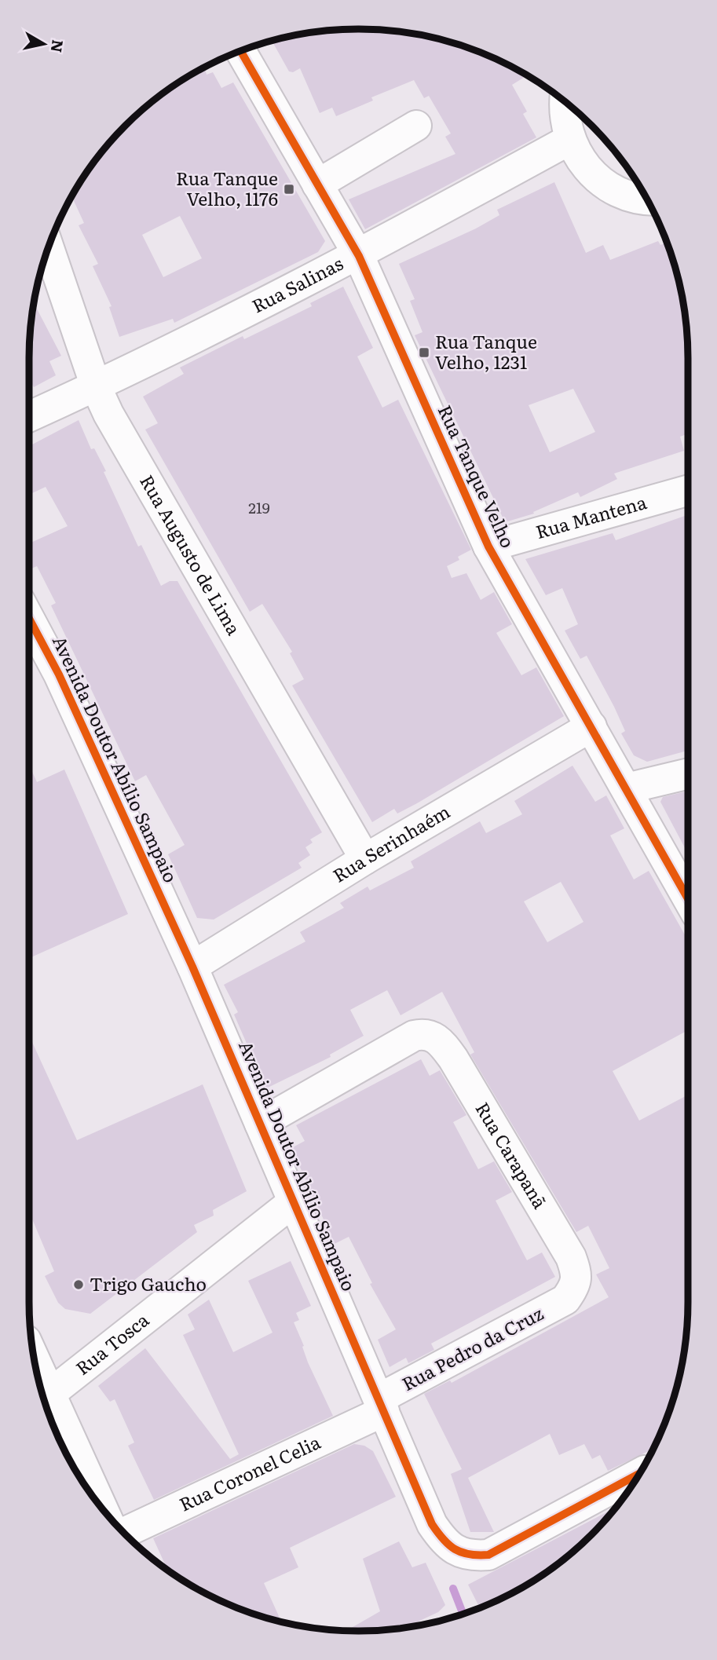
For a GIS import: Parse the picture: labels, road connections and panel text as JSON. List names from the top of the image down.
{
  "streets": {
    "street": [
      "Rua Salinas",
      "Rua Tanque Velho",
      "Rua Mantena",
      "Rua Augusto de Lima",
      "Avenida Doutor Abílio Sampaio",
      "Rua Serinhaém",
      "Rua Carapanã",
      "Rua Tosca",
      "Rua Pedro da Cruz",
      "Rua Coronel Celia"
    ]
  },
  "crossings": [
    ["Rua Salinas", "Rua Tanque Velho"],
    ["Rua Salinas", "Rua Augusto de Lima"],
    ["Rua Tanque Velho", "Rua Mantena"],
    ["Rua Tanque Velho", "Rua Serinhaém"],
    ["Rua Augusto de Lima", "Rua Serinhaém"],
    ["Avenida Doutor Abílio Sampaio", "Rua Serinhaém"],
    ["Avenida Doutor Abílio Sampaio", "Rua Carapanã"],
    ["Avenida Doutor Abílio Sampaio", "Rua Tosca"],
    ["Avenida Doutor Abílio Sampaio", "Rua Pedro da Cruz"],
    ["Avenida Doutor Abílio Sampaio", "Rua Coronel Celia"],
    ["Rua Carapanã", "Rua Pedro da Cruz"],
    ["Rua Pedro da Cruz", "Rua Coronel Celia"]
  ],
  "places": {
    "transit": ["Rua Tanque Velho, 1176", "Rua Tanque Velho, 1231"],
    "other": ["Trigo Gaucho"]
  },
  "house_numbers": ["219"],
  "north": "right"
}
